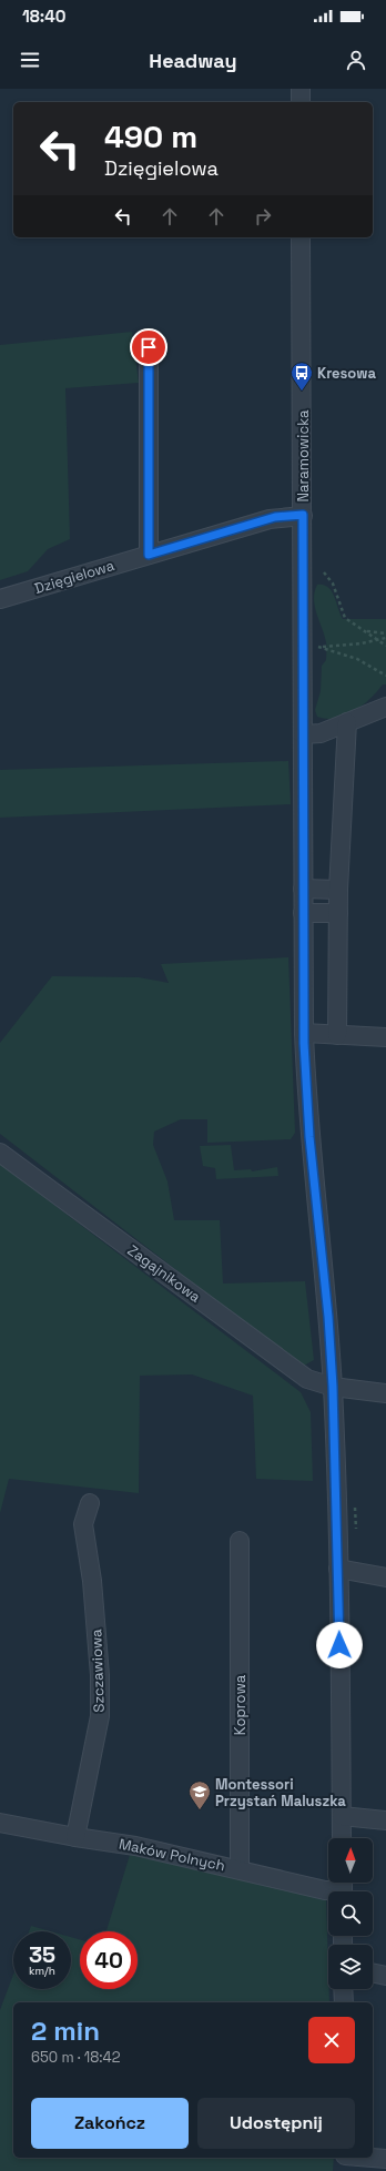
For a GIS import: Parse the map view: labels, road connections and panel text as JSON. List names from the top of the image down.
{
  "streets": {
    "street": [
      "Naramowicka",
      "Dzięgielowa",
      "Zagajnikowa",
      "Szczawiowa",
      "Koprowa",
      "Maków Polnych"
    ]
  },
  "crossings": [
    ["Naramowicka", "Dzięgielowa"],
    ["Naramowicka", "Zagajnikowa"],
    ["Szczawiowa", "Maków Polnych"],
    ["Koprowa", "Maków Polnych"]
  ],
  "places": {
    "bus stop": ["Kresowa"],
    "school or university": ["Montessori Przystań Maluszka"]
  },
  "north": "top",
  "page": {
    "status": "18:40",
    "header": "Headway",
    "turn": ["490 m", "Dzięgielowa"],
    "speed": "35 km/h",
    "limit": "40",
    "heading": ["2 min", "650 m · 18:42"],
    "buttons": ["Zakończ", "Udostępnij"]
  }
}
